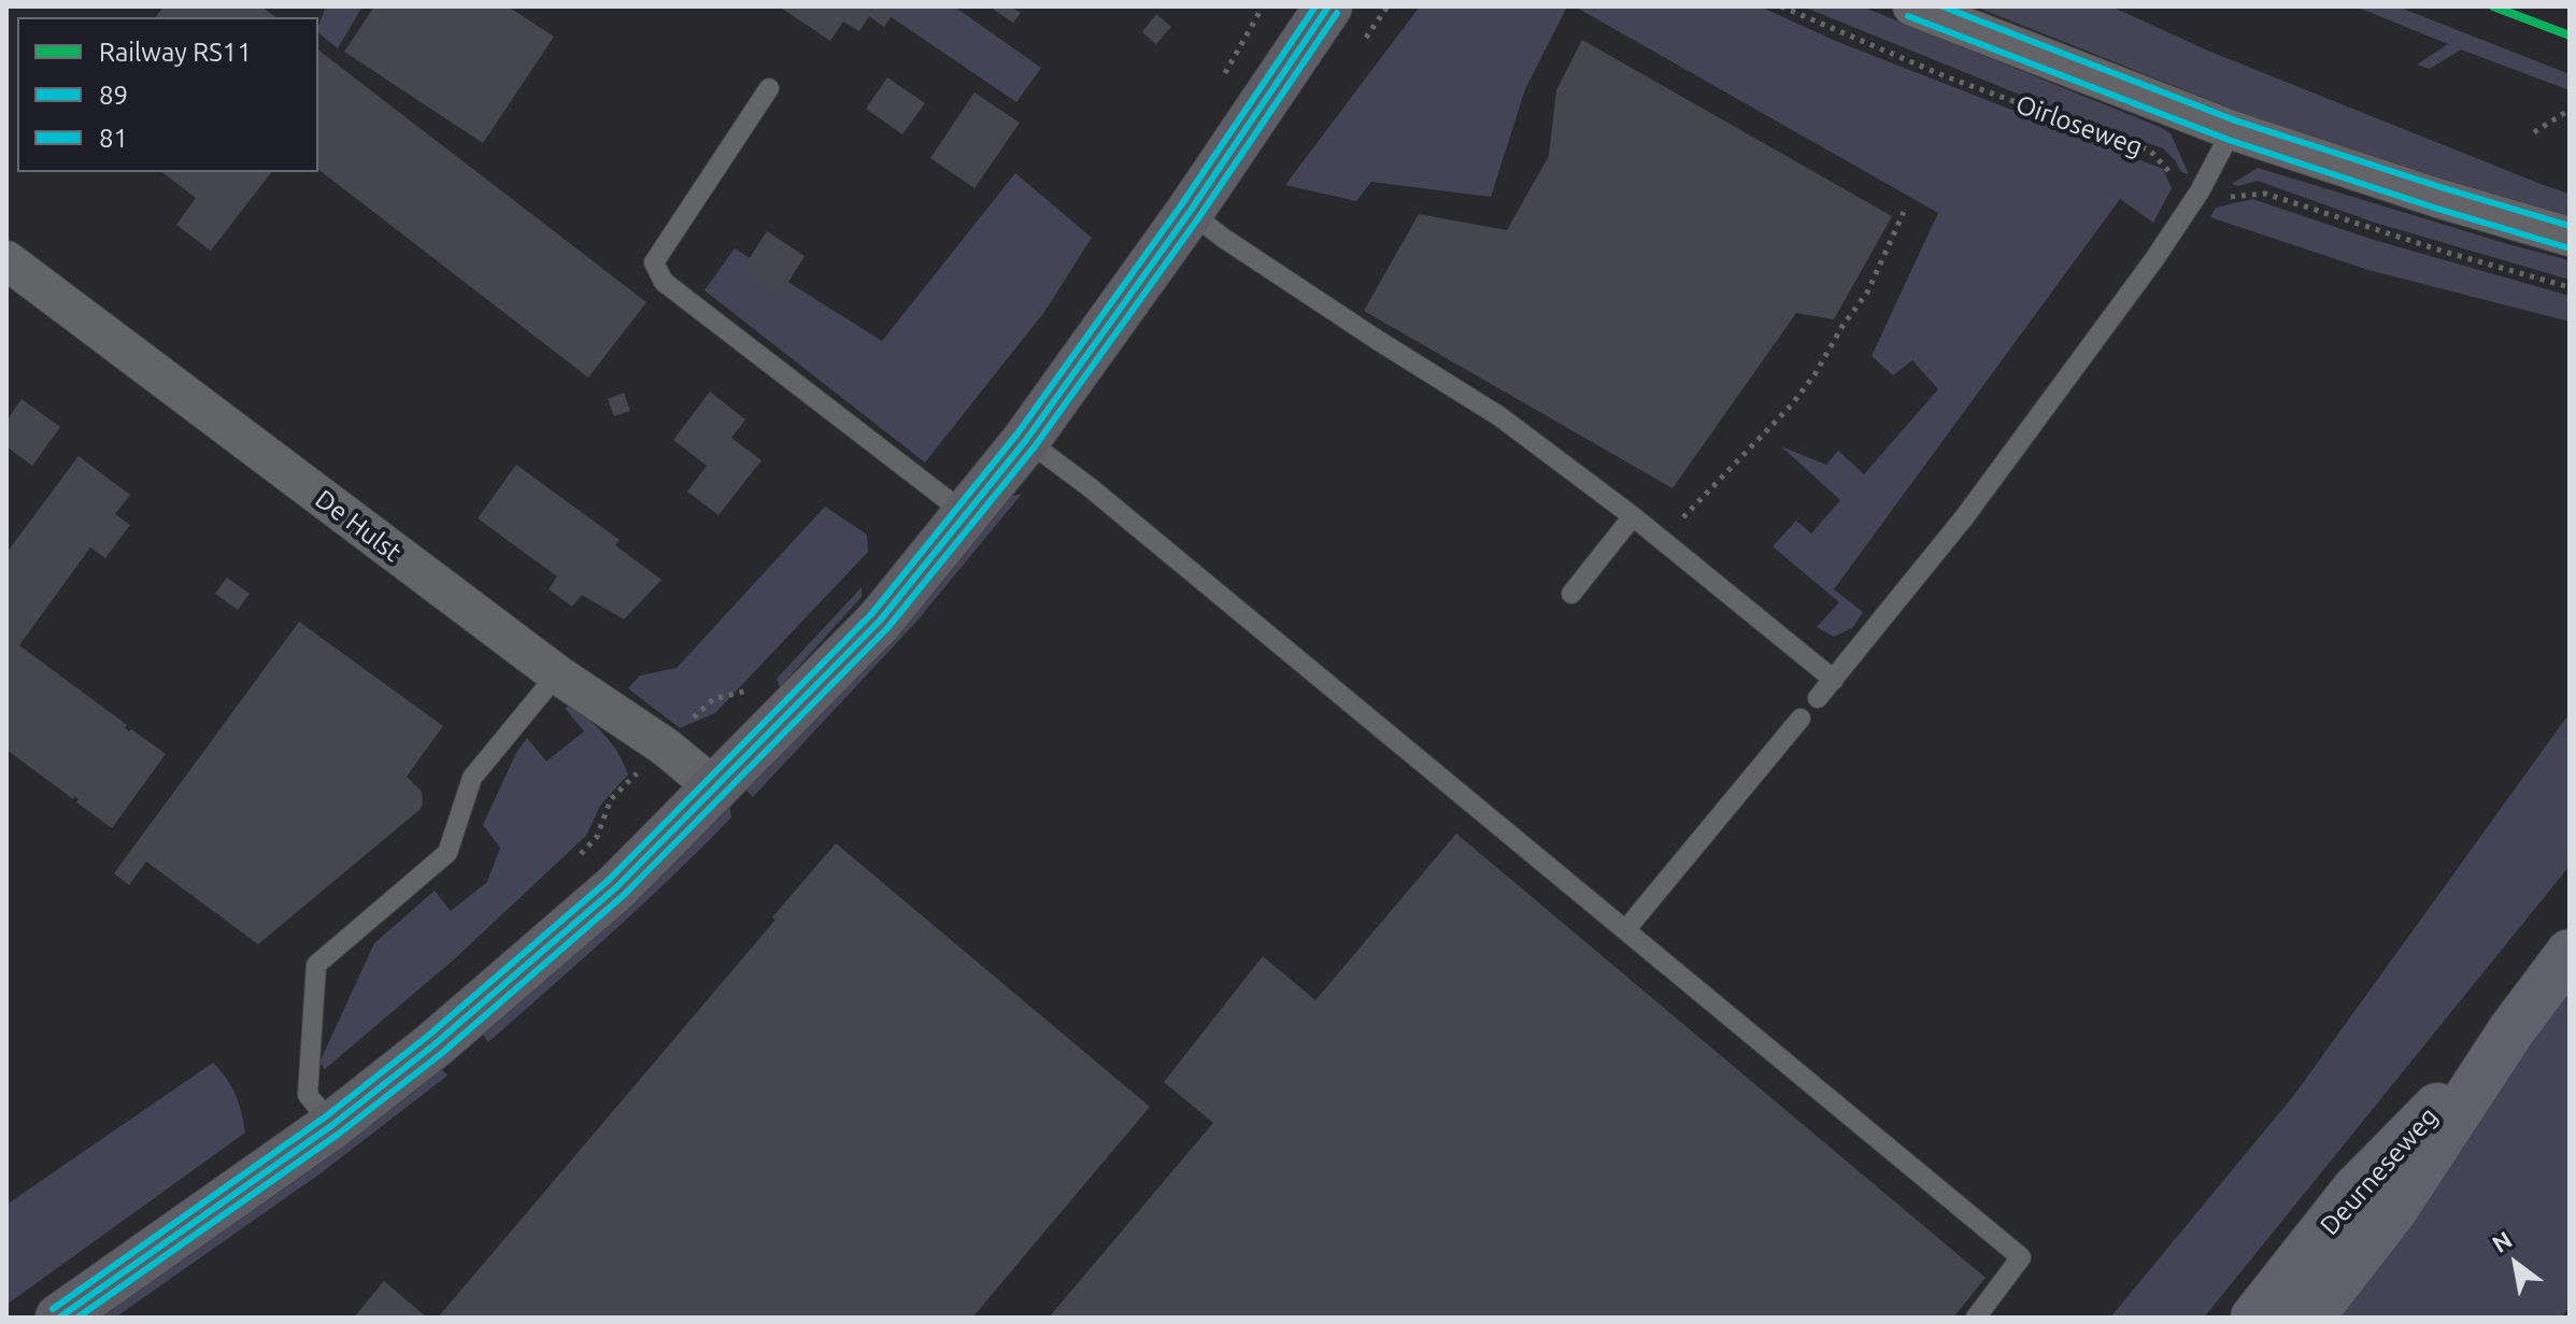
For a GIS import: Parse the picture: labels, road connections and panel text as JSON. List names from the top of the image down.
{
  "streets": {
    "main road": ["Deurneseweg"],
    "street": ["Oirloseweg", "De Hulst"]
  },
  "lines": ["rail line RS11", "transit line 89", "transit line 81"],
  "legend": ["Railway RS11", "89", "81"],
  "north": "top left"
}
